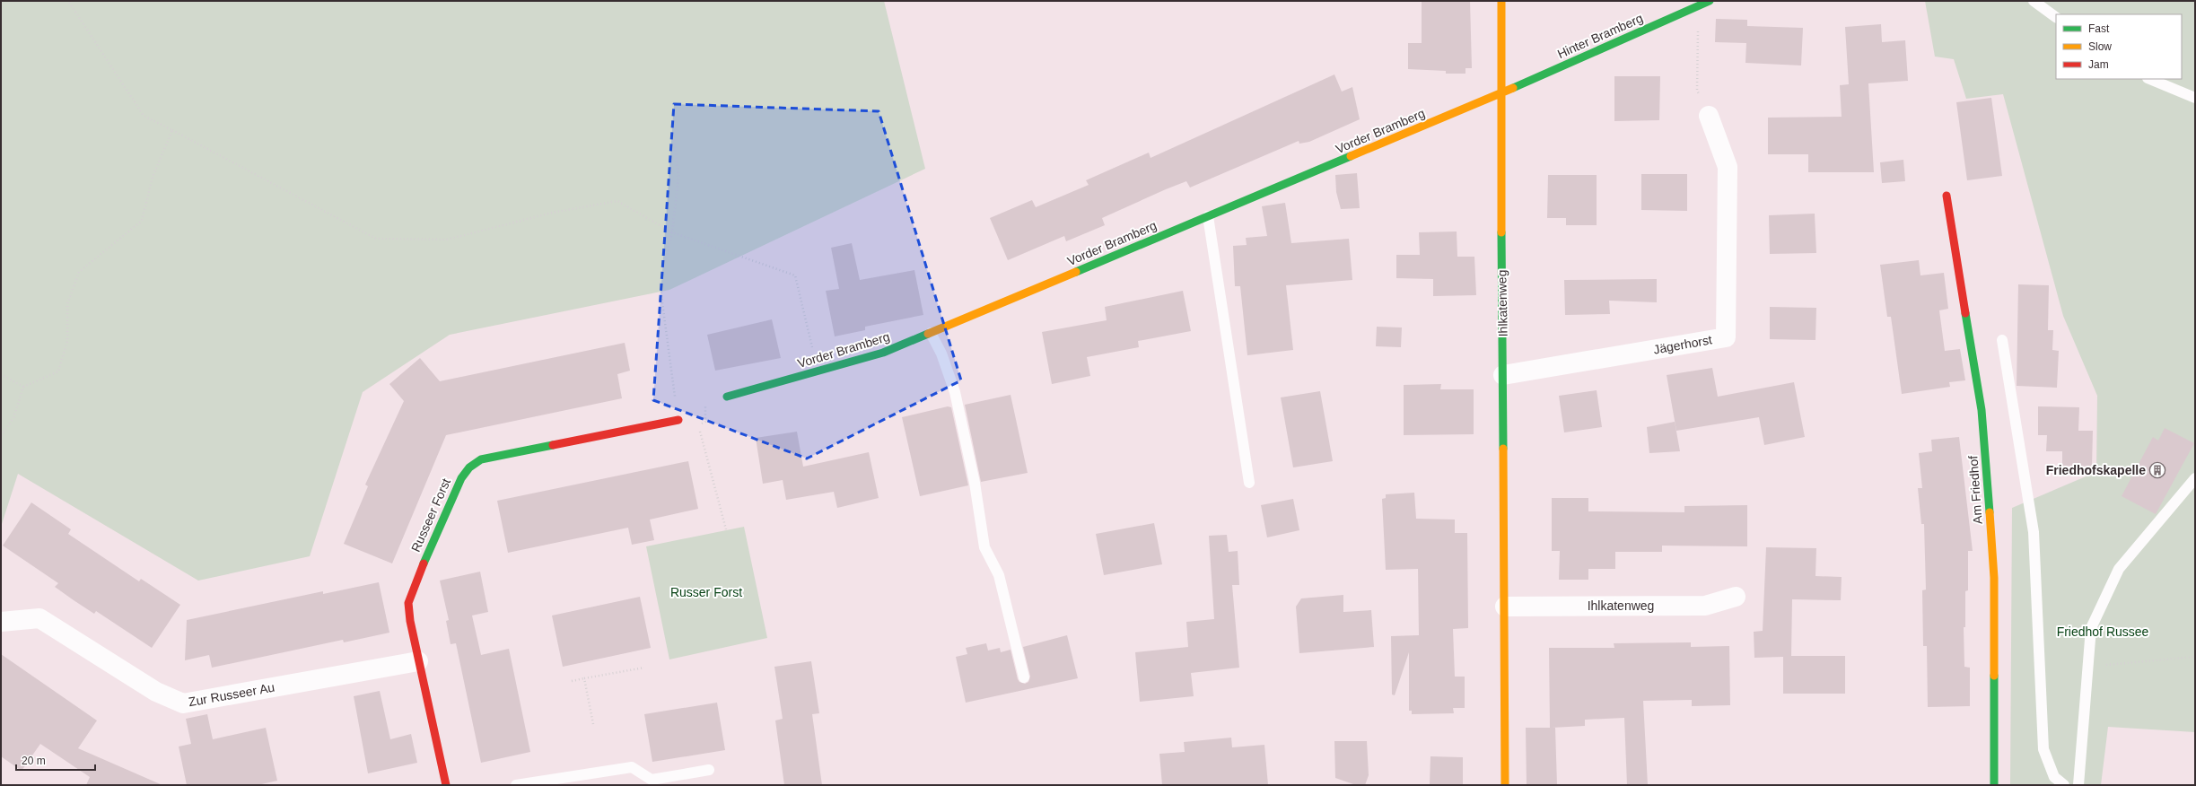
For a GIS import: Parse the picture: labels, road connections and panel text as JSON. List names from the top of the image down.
{
  "streets": {
    "street": [
      "Hinter Bramberg",
      "Vorder Bramberg",
      "Ihlkatenweg",
      "Jägerhorst",
      "Am Friedhof",
      "Russeer Forst",
      "Zur Russeer Au"
    ]
  },
  "crossings": [
    ["Hinter Bramberg", "Vorder Bramberg"],
    ["Hinter Bramberg", "Ihlkatenweg"],
    ["Vorder Bramberg", "Ihlkatenweg"],
    ["Ihlkatenweg", "Jägerhorst"],
    ["Russeer Forst", "Zur Russeer Au"]
  ],
  "parks": ["Russer Forst", "Friedhof Russee"],
  "places": {
    "building": ["Friedhofskapelle"]
  },
  "legend": ["Fast", "Slow", "Jam"],
  "scale_bar": "20 m"
}
